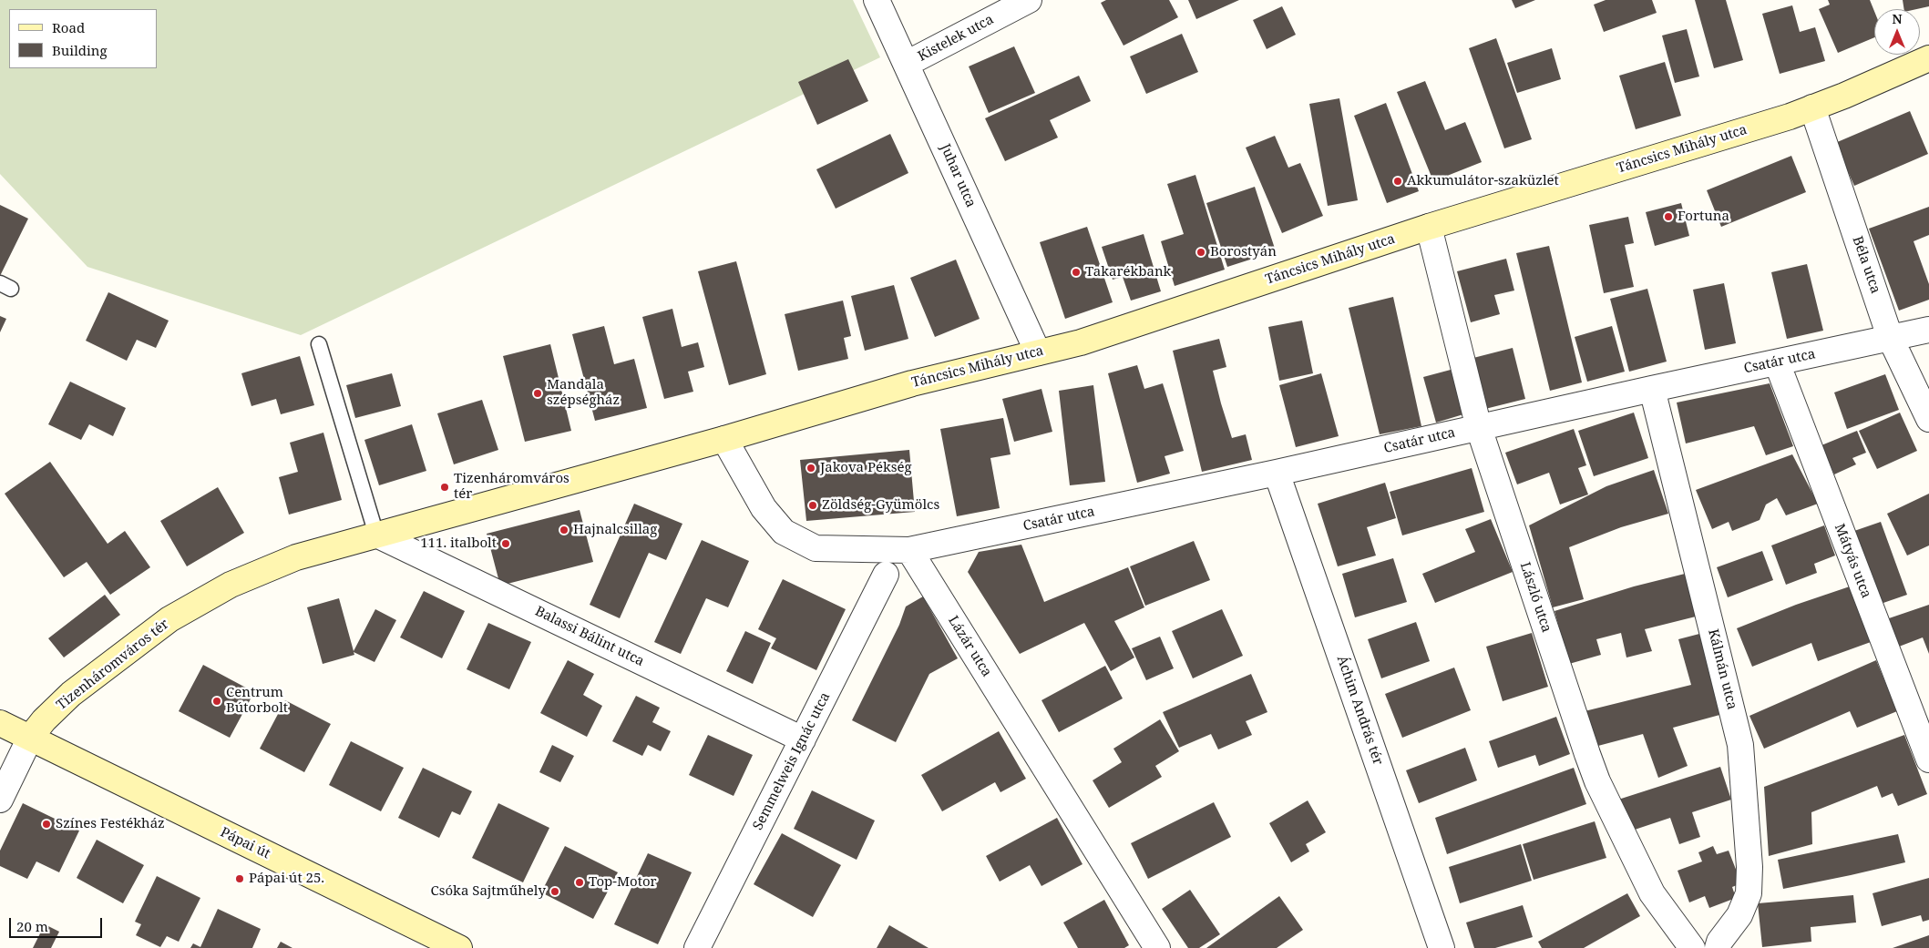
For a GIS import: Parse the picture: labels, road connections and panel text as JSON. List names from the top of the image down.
{
  "streets": {
    "street": [
      "Kistelek utca",
      "Táncsics Mihály utca",
      "Juhar utca",
      "Béla utca",
      "Csatár utca",
      "Mátyás utca",
      "László utca",
      "Balassi Bálint utca",
      "Lázár utca",
      "Tizenháromváros tér",
      "Kálmán utca",
      "Áchim András tér",
      "Semmelweis Ignác utca",
      "Pápai út"
    ]
  },
  "crossings": [
    ["Kistelek utca", "Juhar utca"],
    ["Táncsics Mihály utca", "Juhar utca"],
    ["Táncsics Mihály utca", "Béla utca"],
    ["Táncsics Mihály utca", "László utca"],
    ["Táncsics Mihály utca", "Tizenháromváros tér"],
    ["Béla utca", "Csatár utca"],
    ["Csatár utca", "Mátyás utca"],
    ["Csatár utca", "László utca"],
    ["Csatár utca", "Lázár utca"],
    ["Csatár utca", "Kálmán utca"],
    ["Csatár utca", "Áchim András tér"],
    ["Balassi Bálint utca", "Tizenháromváros tér"],
    ["Balassi Bálint utca", "Semmelweis Ignác utca"],
    ["Tizenháromváros tér", "Pápai út"]
  ],
  "places": [
    "Akkumulátor-szaküzlet",
    "Fortuna",
    "Borostyán",
    "Takarékbank",
    "Mandala szépségház",
    "Jakova Pékség",
    "Tizenháromváros tér",
    "Zöldség-Gyümölcs",
    "Hajnalcsillag",
    "111. italbolt",
    "Centrum Bútorbolt",
    "Színes Festékház",
    "Pápai út 25.",
    "Top-Motor",
    "Csóka Sajtműhely"
  ],
  "legend": ["Road", "Building"],
  "scale_bar": "20 m",
  "north": "top"
}
